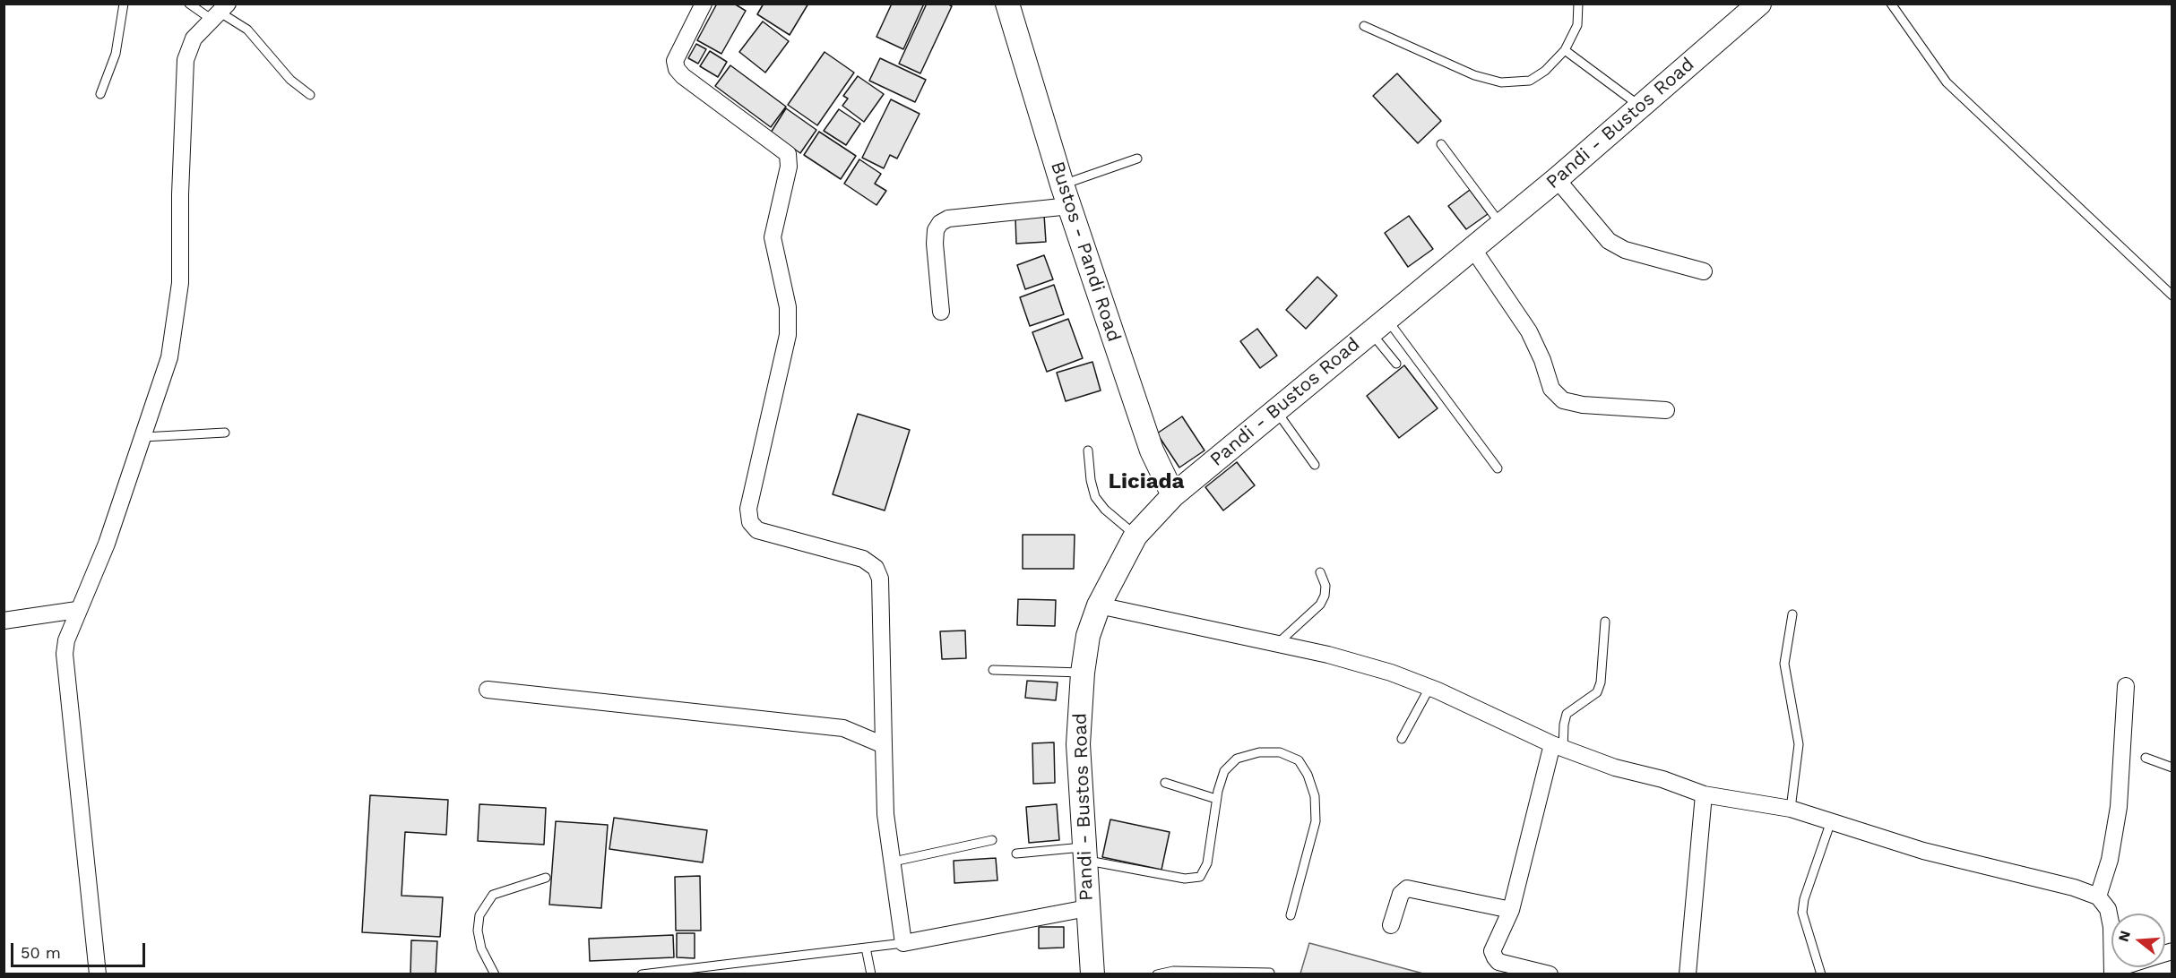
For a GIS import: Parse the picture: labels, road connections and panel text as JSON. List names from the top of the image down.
{
  "streets": {
    "main road": ["Pandi - Bustos Road", "Bustos - Pandi Road"]
  },
  "crossings": [
    ["Pandi - Bustos Road", "Bustos - Pandi Road"]
  ],
  "districts": ["Liciada"],
  "scale_bar": "50 m",
  "north": "left"
}
